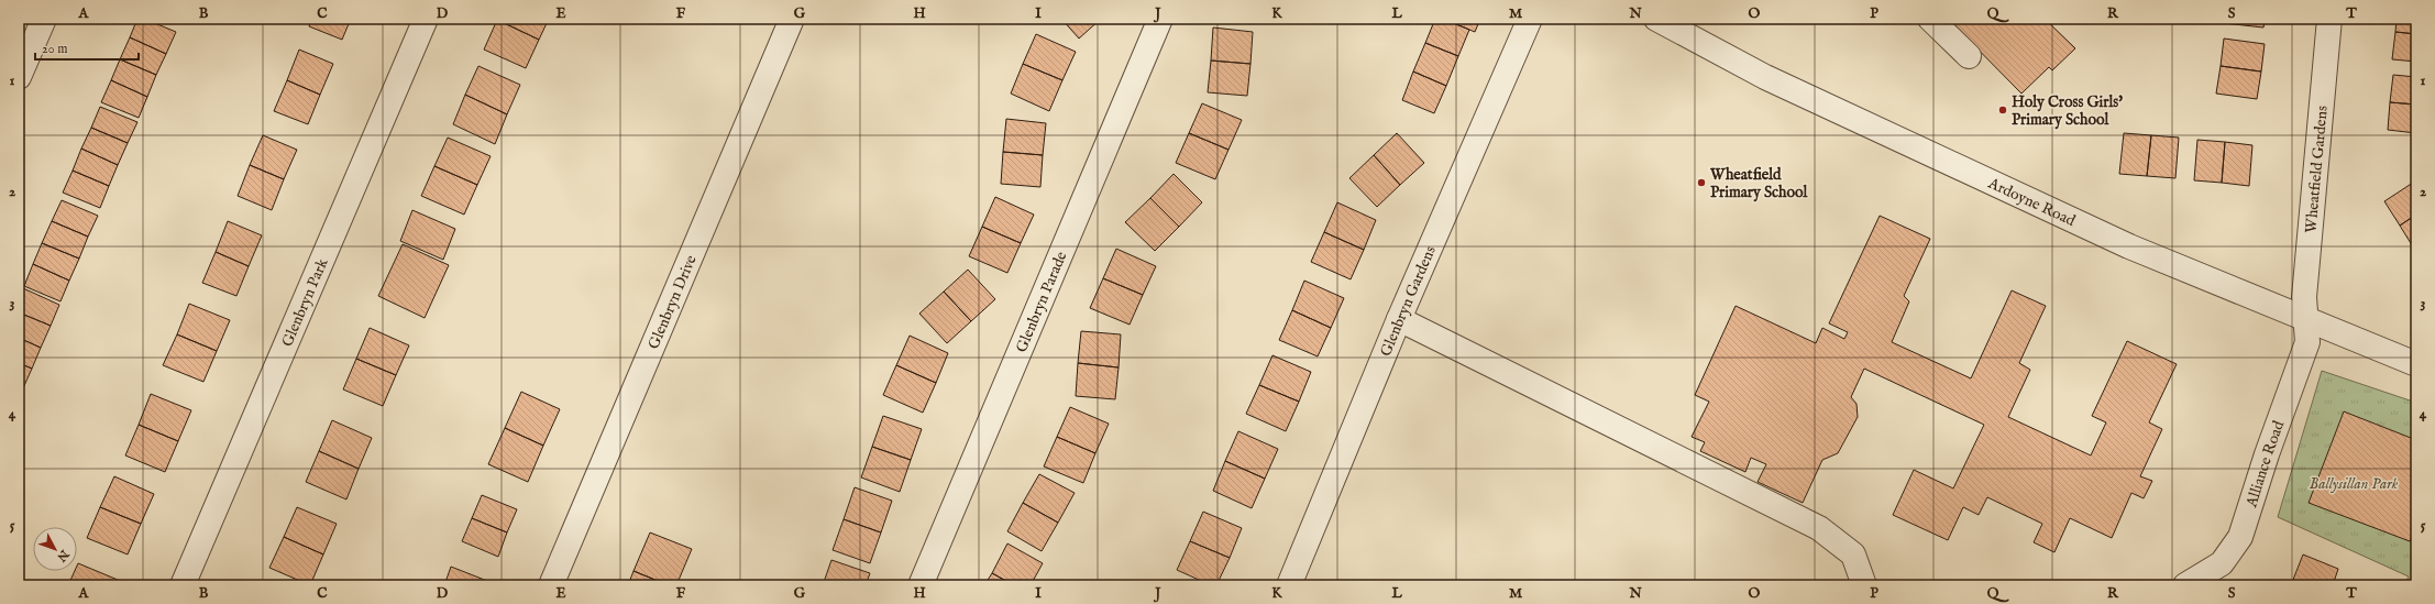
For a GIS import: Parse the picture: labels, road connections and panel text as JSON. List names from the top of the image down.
{
  "streets": {
    "street": [
      "Wheatfield Gardens",
      "Ardoyne Road",
      "Glenbryn Park",
      "Glenbryn Drive",
      "Glenbryn Parade",
      "Glenbryn Gardens",
      "Alliance Road"
    ]
  },
  "crossings": [
    ["Wheatfield Gardens", "Ardoyne Road"],
    ["Wheatfield Gardens", "Alliance Road"],
    ["Ardoyne Road", "Alliance Road"]
  ],
  "parks": ["Ballysillan Park"],
  "places": ["Holy Cross Girls' Primary School", "Wheatfield Primary School"],
  "scale_bar": "20 m",
  "north": "bottom right",
  "grid": {
    "columns": [
      "A",
      "B",
      "C",
      "D",
      "E",
      "F",
      "G",
      "H",
      "I",
      "J",
      "K",
      "L",
      "M",
      "N",
      "O",
      "P",
      "Q",
      "R",
      "S",
      "T"
    ],
    "rows": [
      "1",
      "2",
      "3",
      "4",
      "5"
    ]
  }
}
